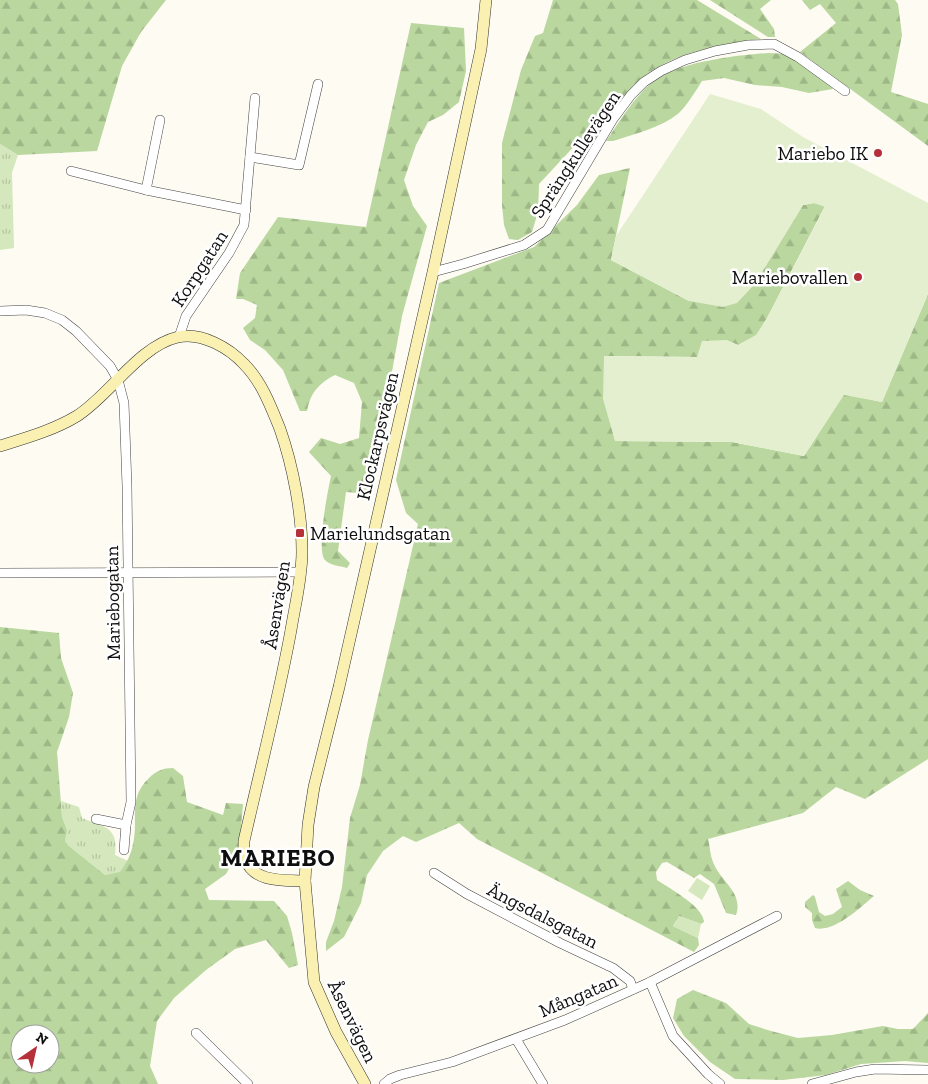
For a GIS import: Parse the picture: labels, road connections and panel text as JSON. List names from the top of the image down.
{
  "streets": {
    "street": [
      "Sprängkullevägen",
      "Korpgatan",
      "Klockarpsvägen",
      "Mariebogatan",
      "Åsenvägen",
      "Ängsdalsgatan",
      "Mångatan"
    ]
  },
  "crossings": [
    ["Sprängkullevägen", "Klockarpsvägen"],
    ["Korpgatan", "Åsenvägen"],
    ["Klockarpsvägen", "Åsenvägen"],
    ["Ängsdalsgatan", "Mångatan"]
  ],
  "districts": ["MARIEBO"],
  "places": {
    "other": ["Mariebo IK", "Mariebovallen"],
    "transit": ["Marielundsgatan"]
  },
  "north": "top right"
}
